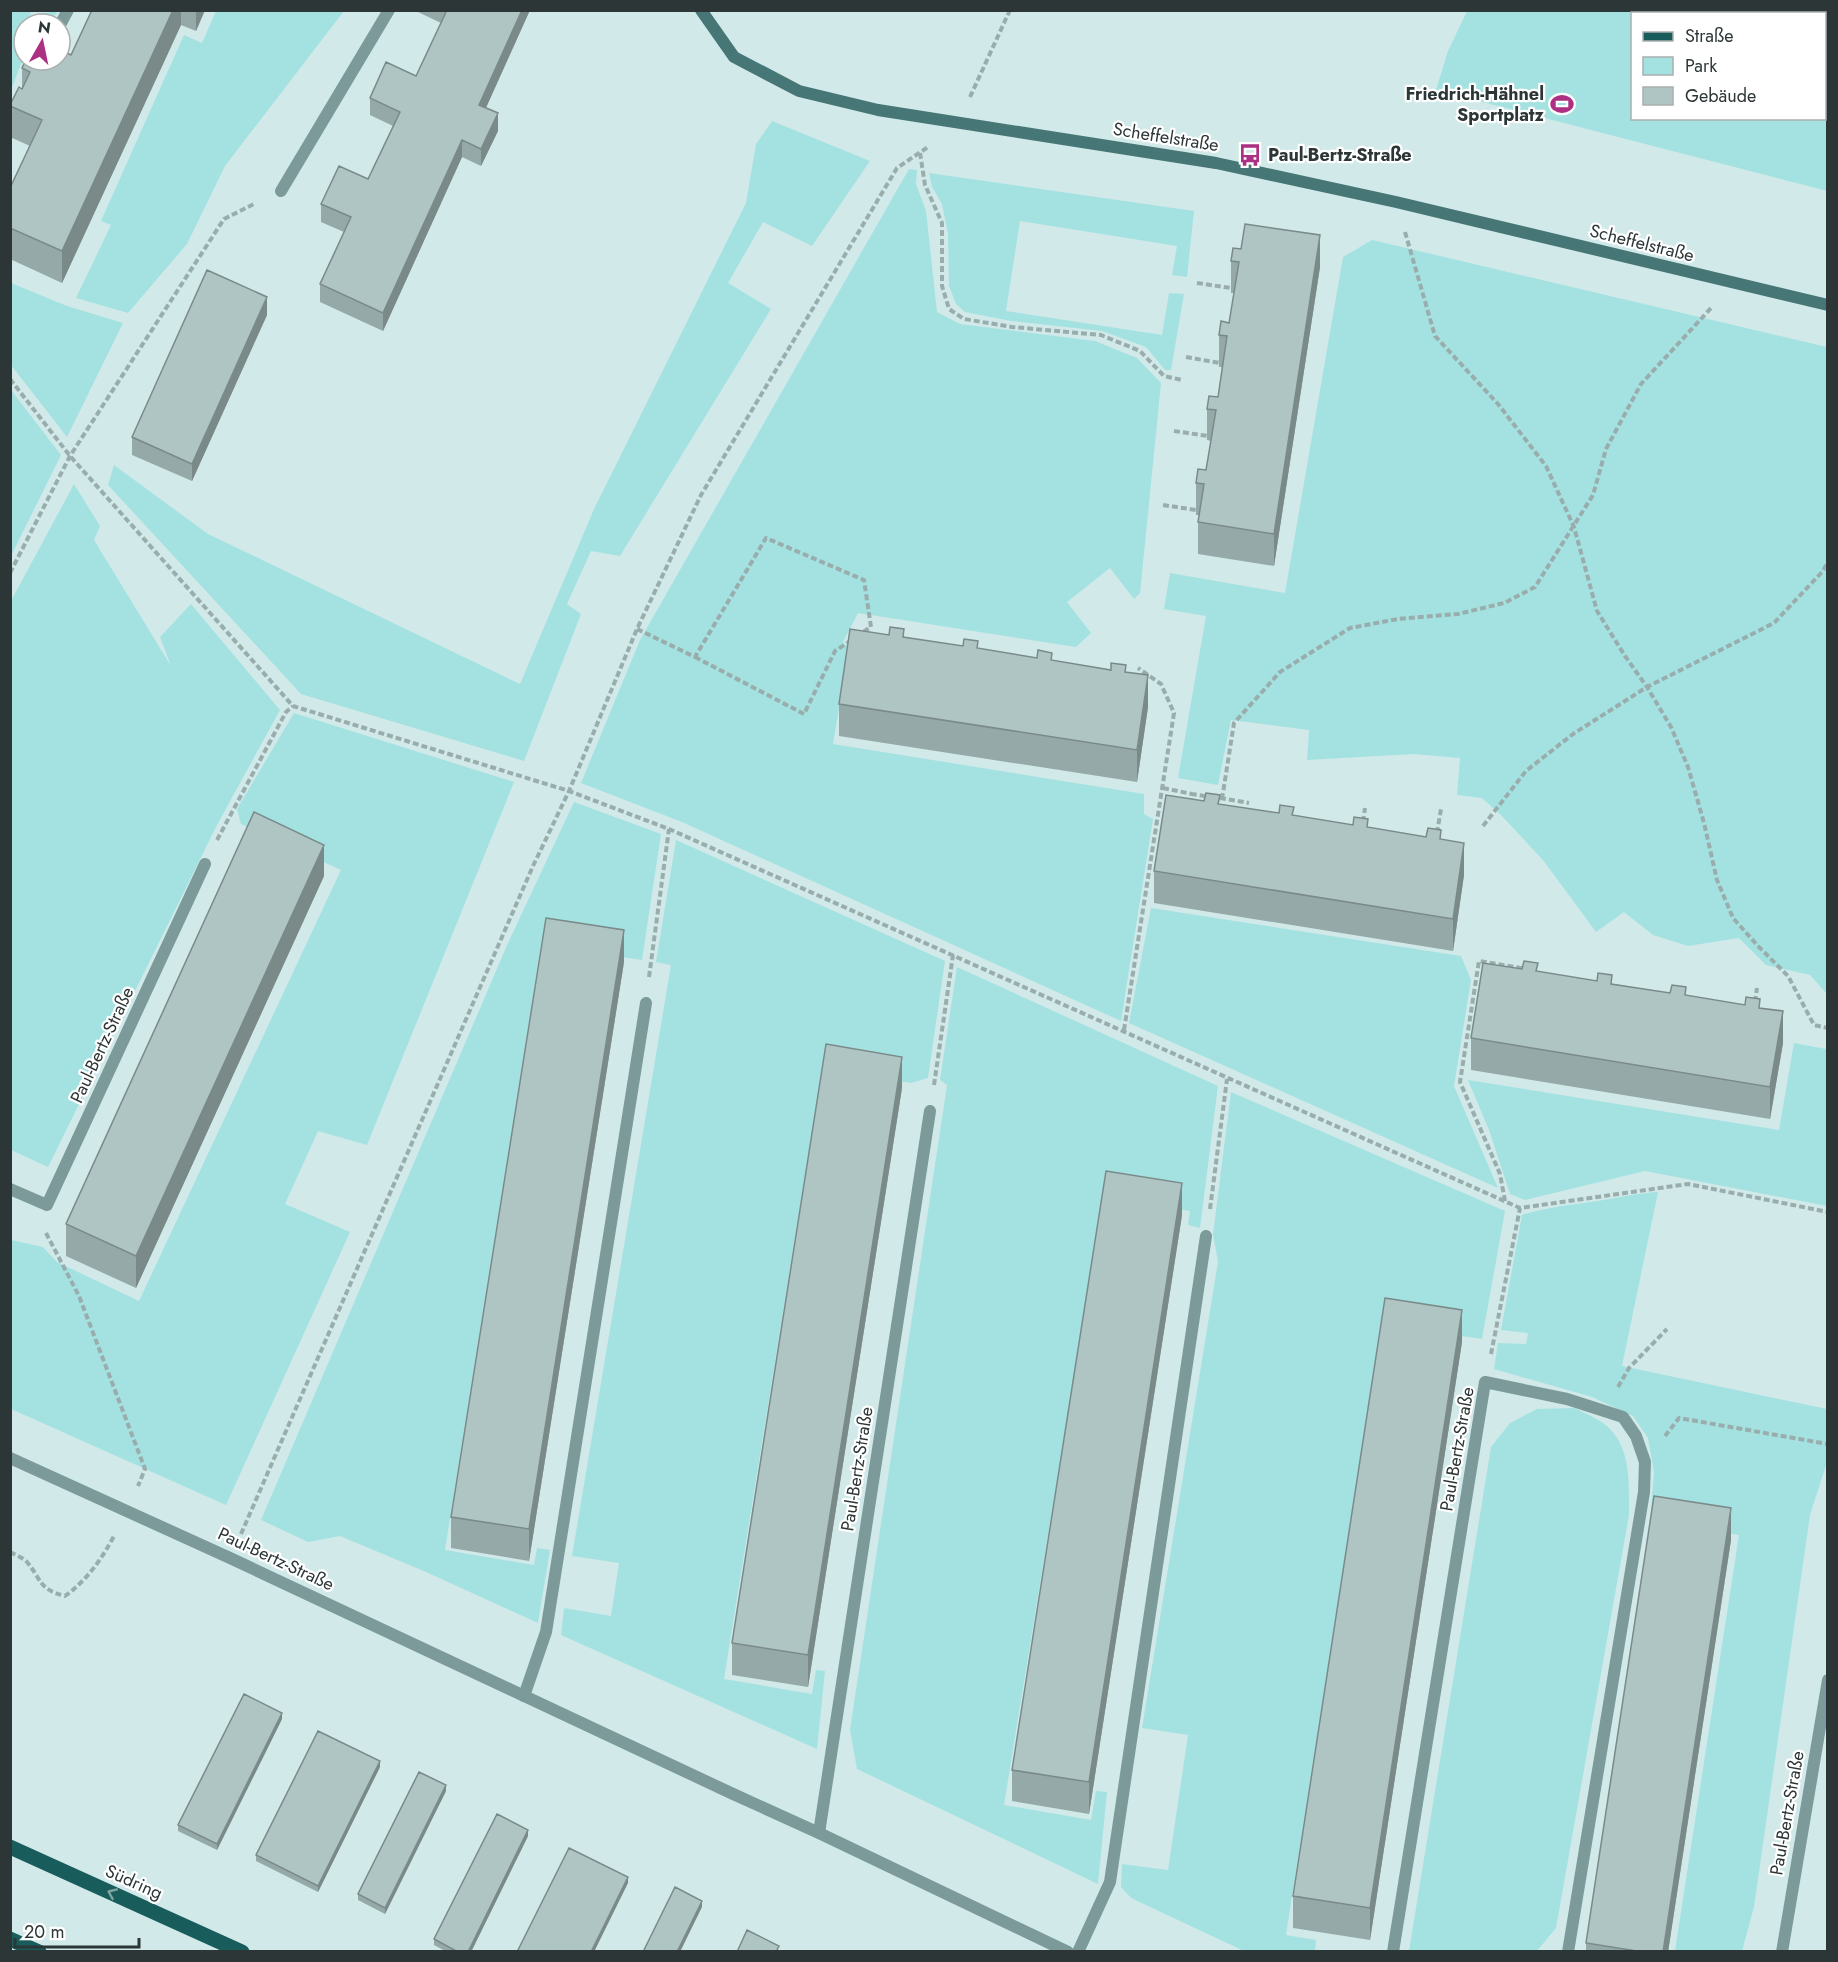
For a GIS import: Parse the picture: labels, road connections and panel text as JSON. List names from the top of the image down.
{
  "streets": {
    "main road": ["Scheffelstraße", "Südring"],
    "street": ["Paul-Bertz-Straße"]
  },
  "one_way": ["Südring"],
  "places": {
    "sports": ["Friedrich-Hähnel Sportplatz"],
    "bus stop": ["Paul-Bertz-Straße"]
  },
  "legend": ["Straße", "Park", "Gebäude"],
  "scale_bar": "20 m",
  "north": "top"
}
